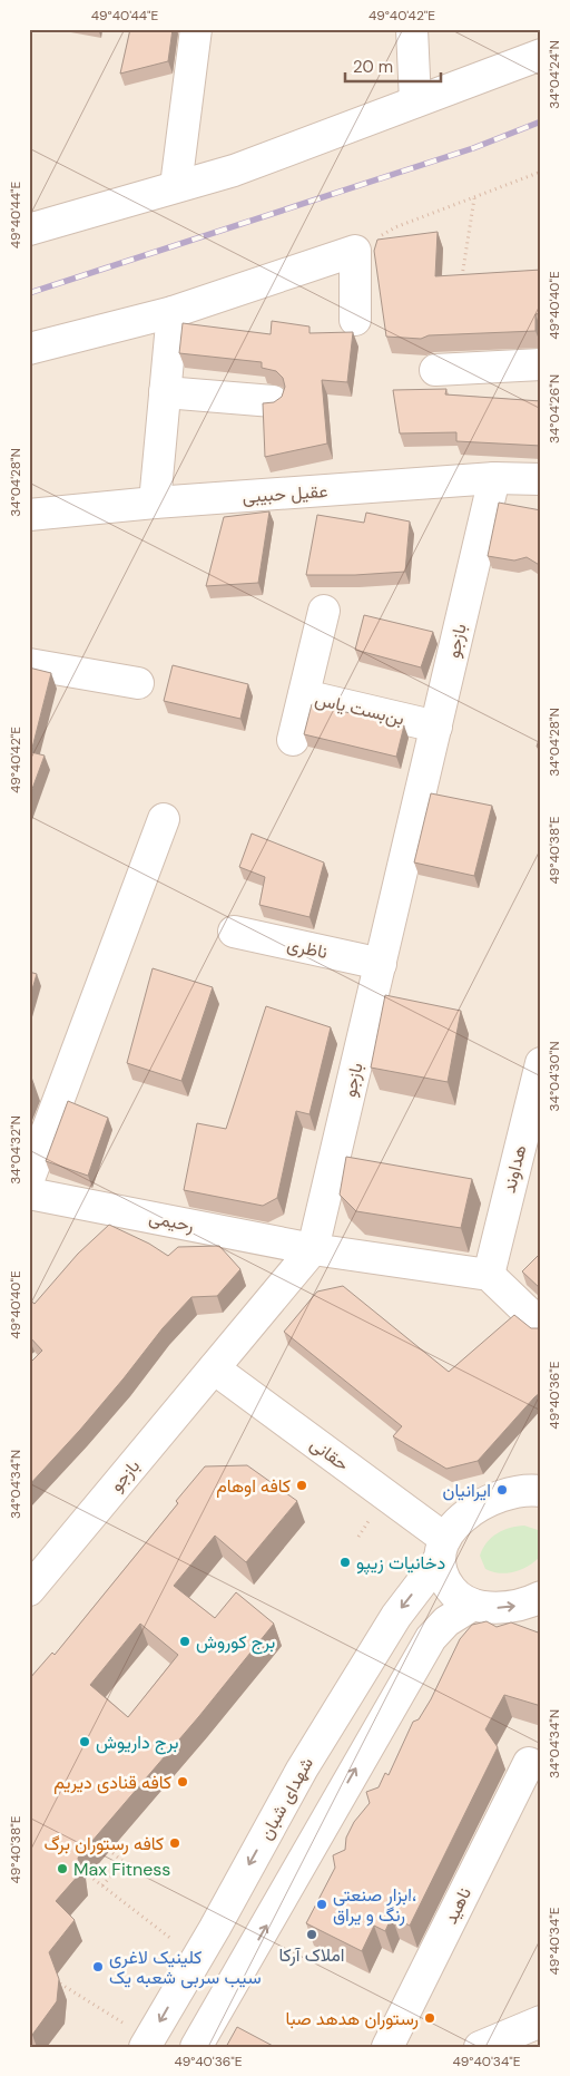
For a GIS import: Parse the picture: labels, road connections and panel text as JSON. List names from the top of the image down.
{
  "streets": {
    "street": [
      "عقیل حبیبی",
      "بازجو",
      "بن‌بست یاس",
      "ناظری",
      "هداوند",
      "رحیمی",
      "حقانی",
      "شهدای شبان",
      "ناهید"
    ]
  },
  "crossings": [
    ["عقیل حبیبی", "بازجو"],
    ["بازجو", "بن‌بست یاس"],
    ["بازجو", "ناظری"],
    ["بازجو", "رحیمی"],
    ["بازجو", "حقانی"],
    ["هداوند", "رحیمی"],
    ["حقانی", "شهدای شبان"]
  ],
  "places": [
    "کافه اوهام",
    "ایرانیان",
    "دخانیات زیپو",
    "برج کوروش",
    "برج داریوش",
    "کافه قنادی دیریم",
    "کافه رستوران برگ",
    "Max Fitness",
    "ابزار صنعتی، رنگ و یراق",
    "املاک آرکا",
    "کلینیک لاغری سیب سربی شعبه یک",
    "رستوران هدهد صبا"
  ],
  "scale_bar": "20 m",
  "coordinates": [
    "49°40'44\"E",
    "49°40'42\"E",
    "34°04'24\"N",
    "49°40'40\"E",
    "34°04'26\"N",
    "34°04'28\"N",
    "49°40'38\"E",
    "34°04'30\"N",
    "34°04'32\"N",
    "49°40'36\"E",
    "34°04'34\"N",
    "49°40'34\"E"
  ]
}
